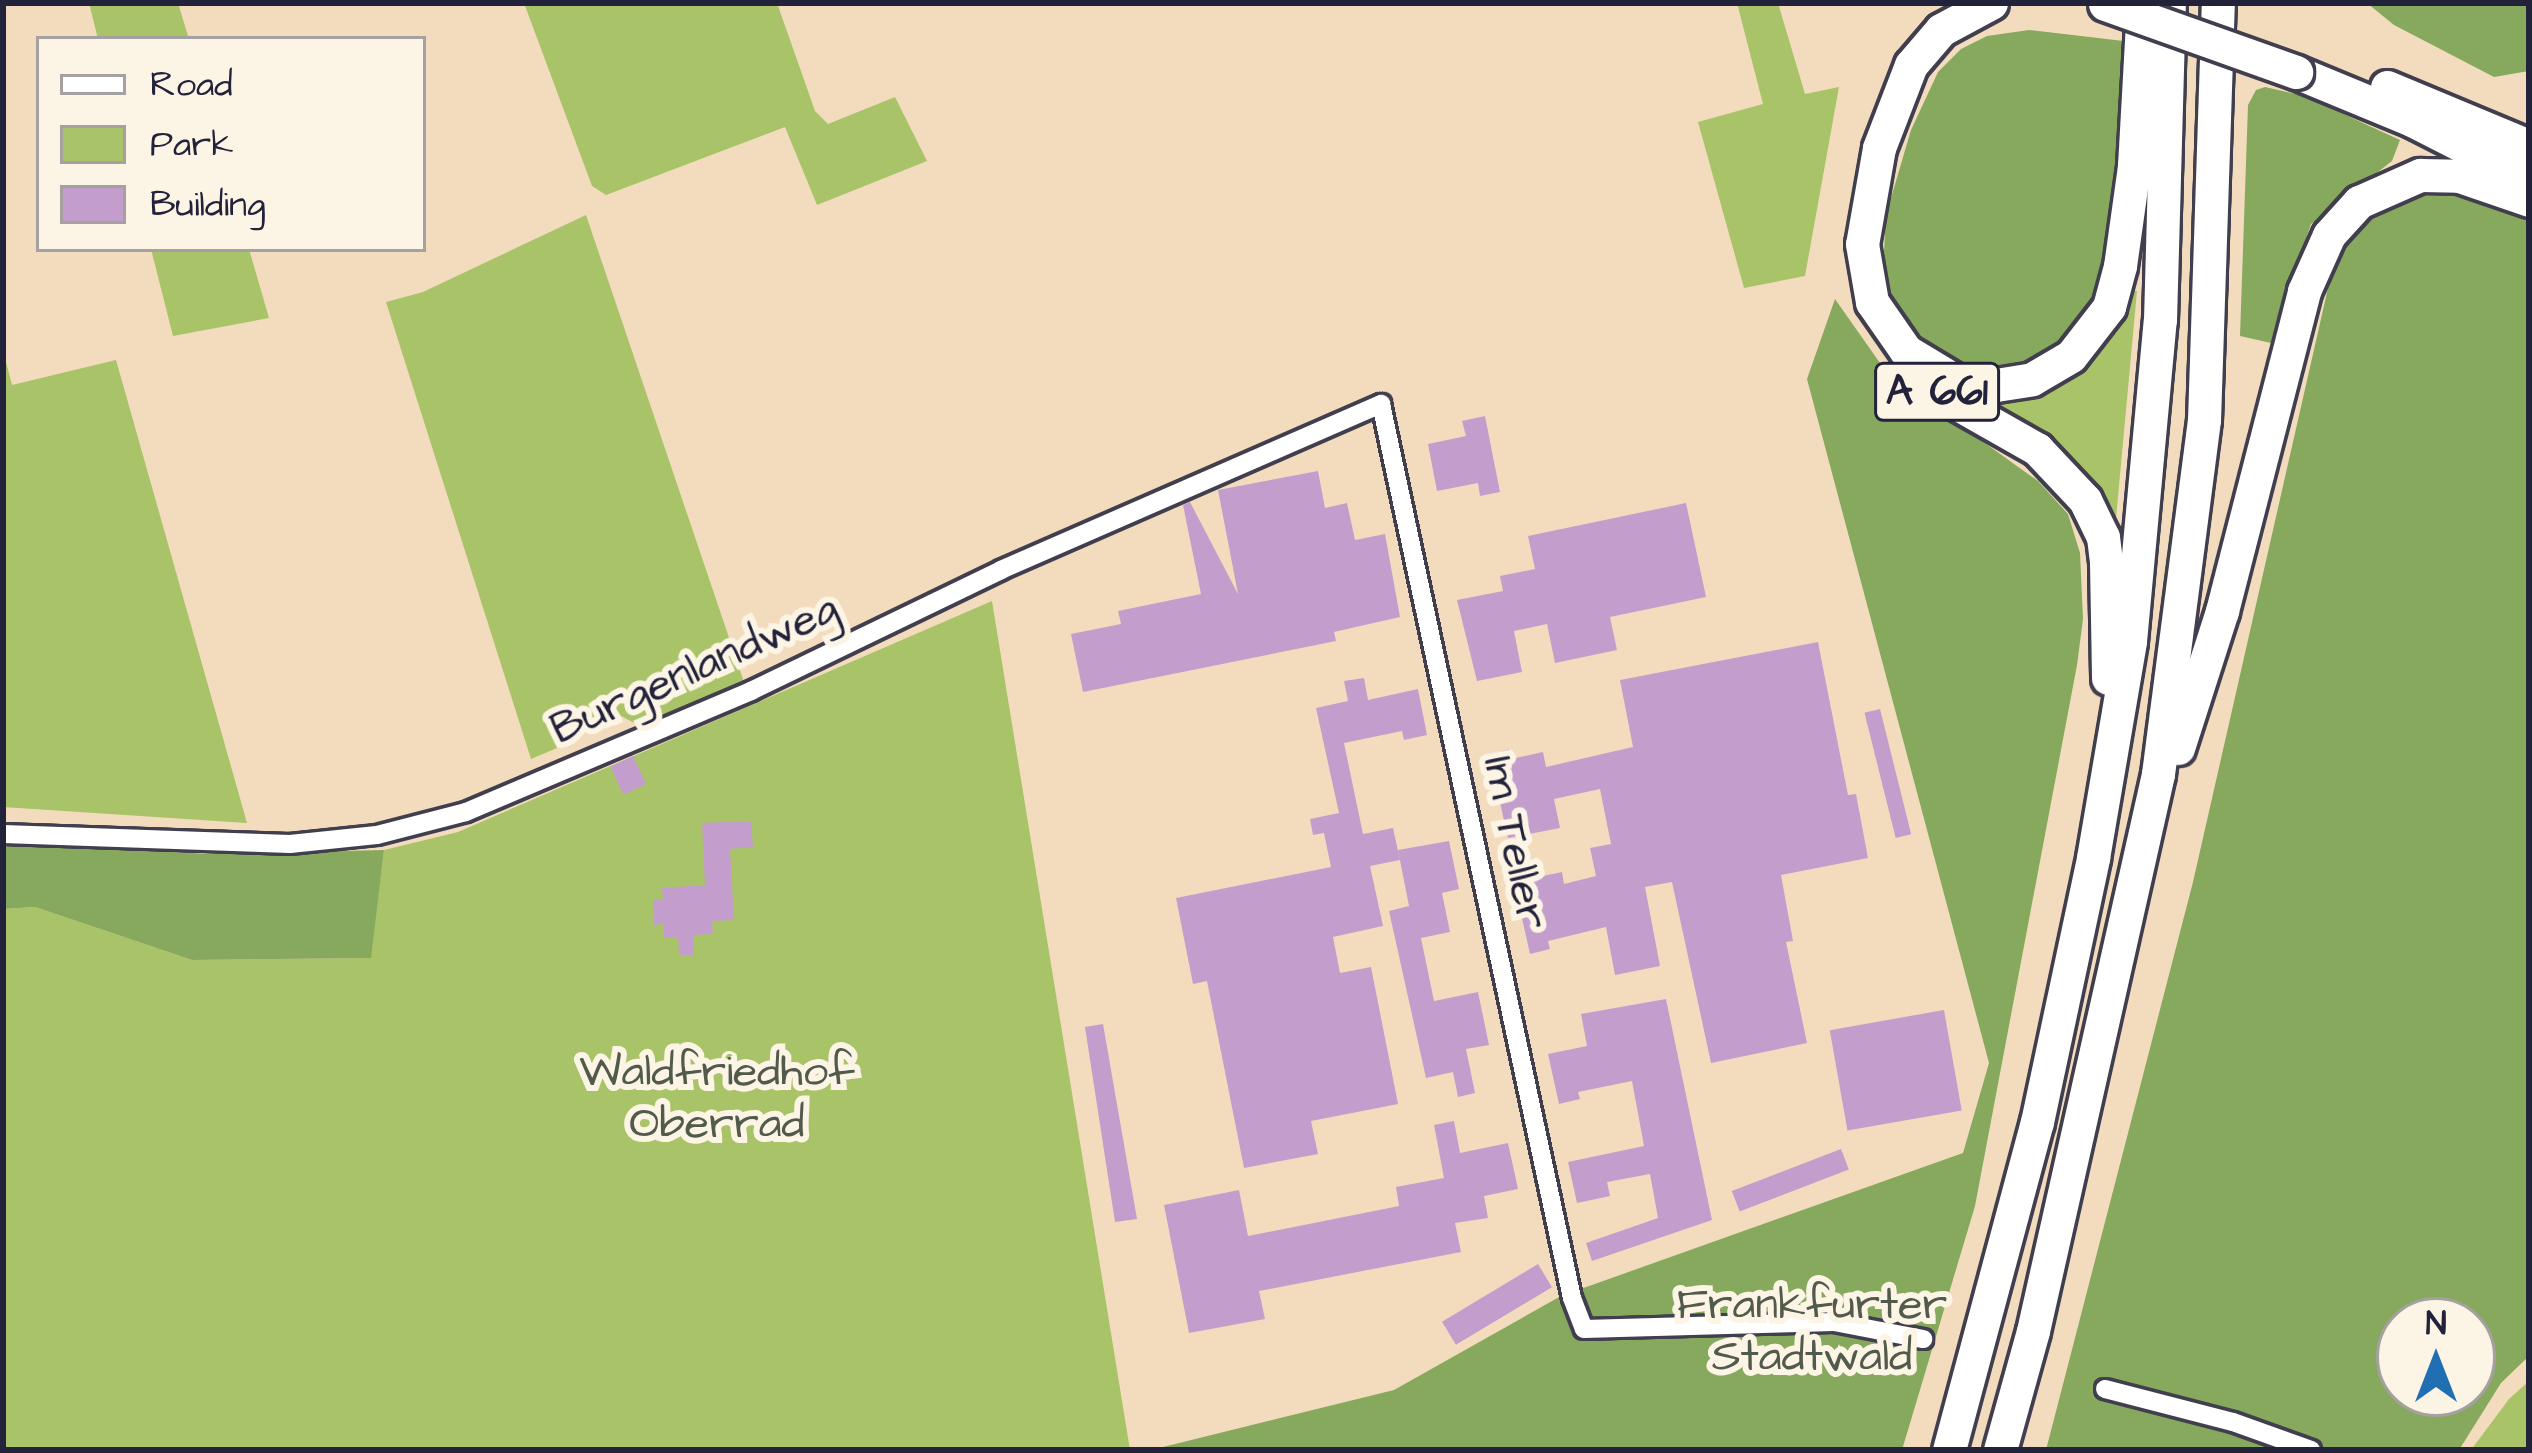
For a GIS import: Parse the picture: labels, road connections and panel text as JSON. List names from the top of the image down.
{
  "streets": {
    "highway": ["A 661"],
    "street": ["Burgenlandweg", "Im Teller"]
  },
  "crossings": [
    ["Burgenlandweg", "Im Teller"]
  ],
  "parks": ["Waldfriedhof Oberrad", "Frankfurter Stadtwald"],
  "legend": ["Road", "Park", "Building"],
  "north": "top"
}
